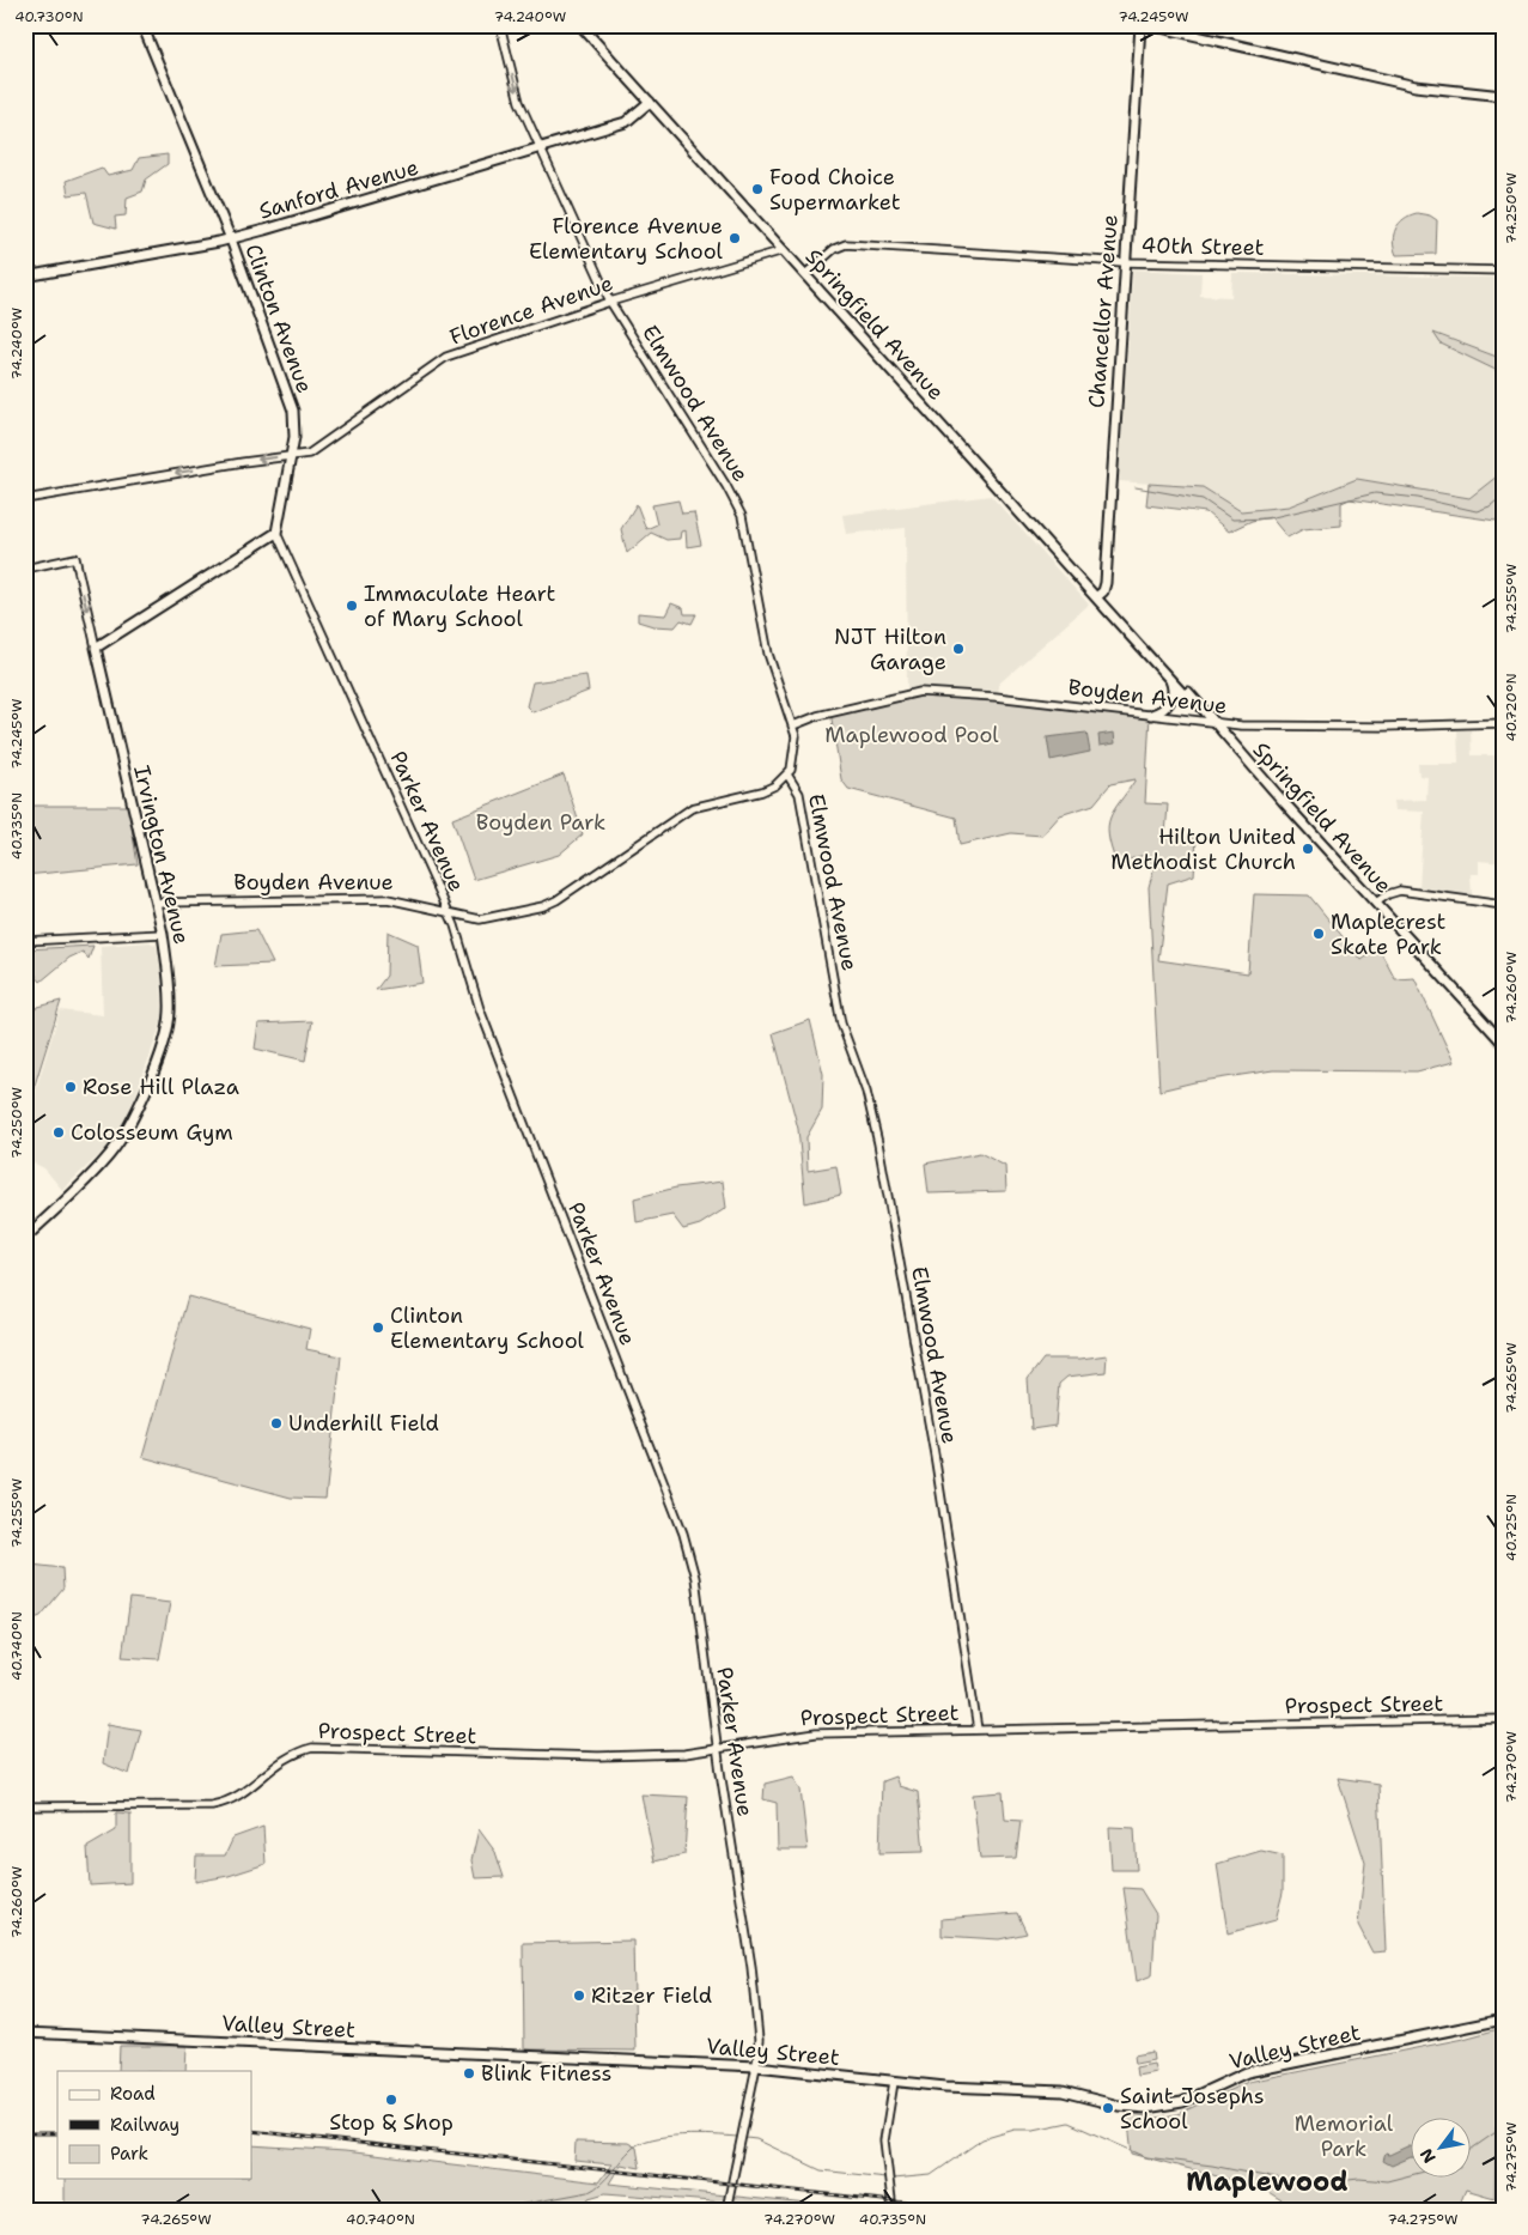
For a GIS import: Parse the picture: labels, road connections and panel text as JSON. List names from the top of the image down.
{
  "streets": {
    "main road": [
      "Sanford Avenue",
      "Chancellor Avenue",
      "Clinton Avenue",
      "Springfield Avenue",
      "Irvington Avenue",
      "Valley Street"
    ],
    "street": [
      "40th Street",
      "Florence Avenue",
      "Elmwood Avenue",
      "Boyden Avenue",
      "Parker Avenue",
      "Prospect Street"
    ]
  },
  "crossings": [
    ["Sanford Avenue", "Clinton Avenue"],
    ["Sanford Avenue", "Springfield Avenue"],
    ["Sanford Avenue", "Elmwood Avenue"],
    ["40th Street", "Chancellor Avenue"],
    ["40th Street", "Springfield Avenue"],
    ["Florence Avenue", "Clinton Avenue"],
    ["Florence Avenue", "Springfield Avenue"],
    ["Florence Avenue", "Elmwood Avenue"],
    ["Chancellor Avenue", "Springfield Avenue"],
    ["Clinton Avenue", "Parker Avenue"],
    ["Springfield Avenue", "Boyden Avenue"],
    ["Elmwood Avenue", "Boyden Avenue"],
    ["Elmwood Avenue", "Prospect Street"],
    ["Boyden Avenue", "Parker Avenue"],
    ["Boyden Avenue", "Irvington Avenue"],
    ["Parker Avenue", "Prospect Street"],
    ["Parker Avenue", "Valley Street"]
  ],
  "districts": ["Maplewood"],
  "parks": ["Maplewood Pool", "Boyden Park", "Memorial Park"],
  "places": [
    "Food Choice Supermarket",
    "Florence Avenue Elementary School",
    "Immaculate Heart of Mary School",
    "NJT Hilton Garage",
    "Hilton United Methodist Church",
    "Maplecrest Skate Park",
    "Rose Hill Plaza",
    "Colosseum Gym",
    "Clinton Elementary School",
    "Underhill Field",
    "Ritzer Field",
    "Blink Fitness",
    "Stop & Shop",
    "Saint Josephs School"
  ],
  "legend": ["Road", "Railway", "Park"],
  "north": "bottom left",
  "coordinates": [
    "40.730°N",
    "74.240°W",
    "74.245°W",
    "74.250°W",
    "74.255°W",
    "40.720°N",
    "40.735°N",
    "74.260°W",
    "74.265°W",
    "40.725°N",
    "40.740°N",
    "74.270°W",
    "74.275°W"
  ]
}
